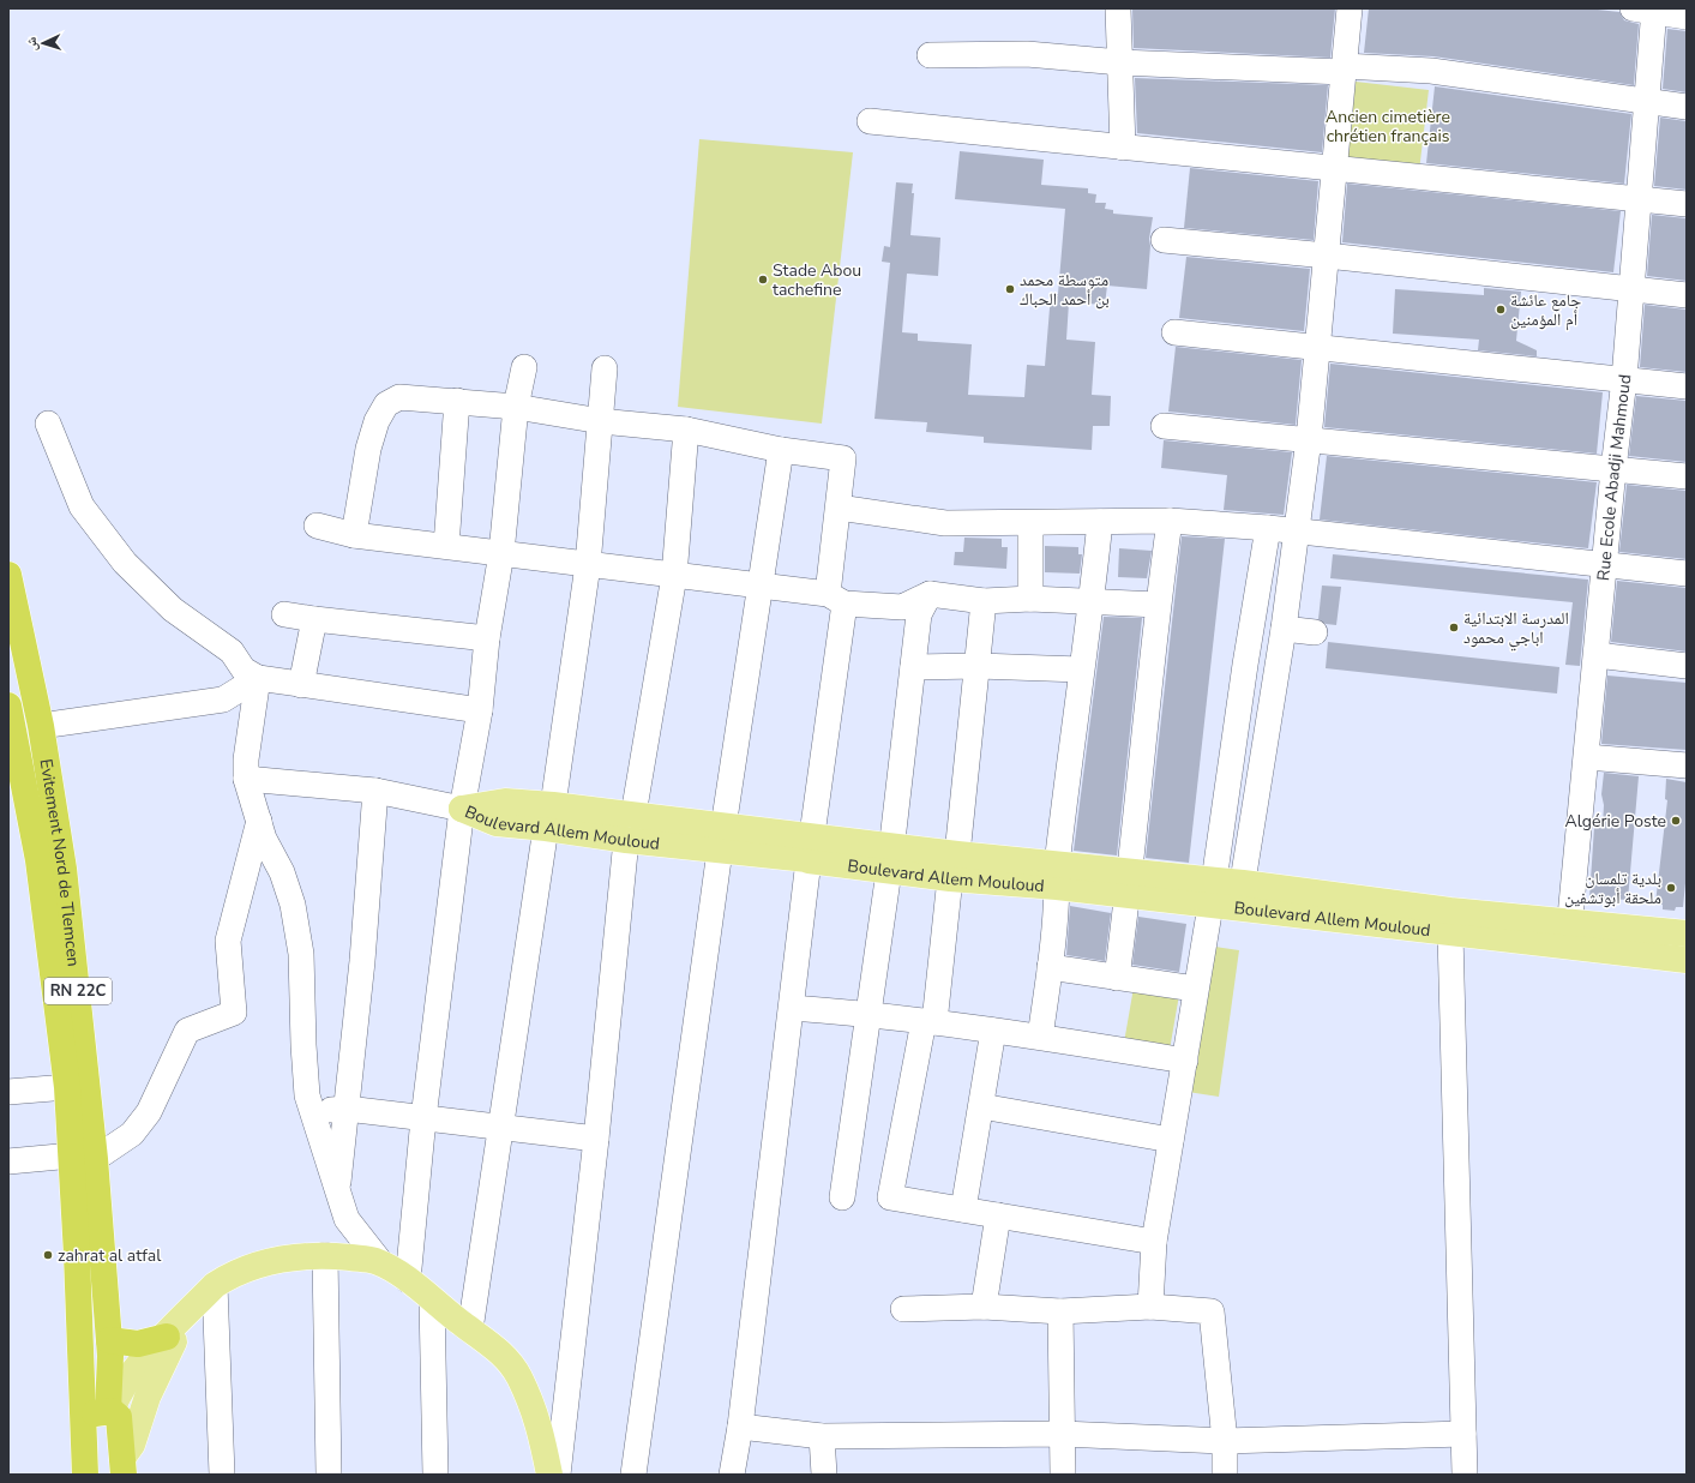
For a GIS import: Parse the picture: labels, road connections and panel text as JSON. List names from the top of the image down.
{
  "streets": {
    "highway": ["Evitement Nord de Tlemcen", "RN 22C"],
    "main road": ["Boulevard Allem Mouloud"],
    "street": ["Rue Ecole Abadji Mahmoud"]
  },
  "crossings": [
    ["Rue Ecole Abadji Mahmoud", "Boulevard Allem Mouloud"]
  ],
  "parks": ["Ancien cimetière chrétien français"],
  "places": [
    "Stade Abou tachefine",
    "متوسطة محمد بن أحمد الحباك",
    "جامع عائشة أم المؤمنين",
    "المدرسة الابتدائية اباجي محمود",
    "Algérie Poste",
    "بلدية تلمسان ملحقة أبوتشفين",
    "zahrat al atfal"
  ],
  "north": "left"
}
